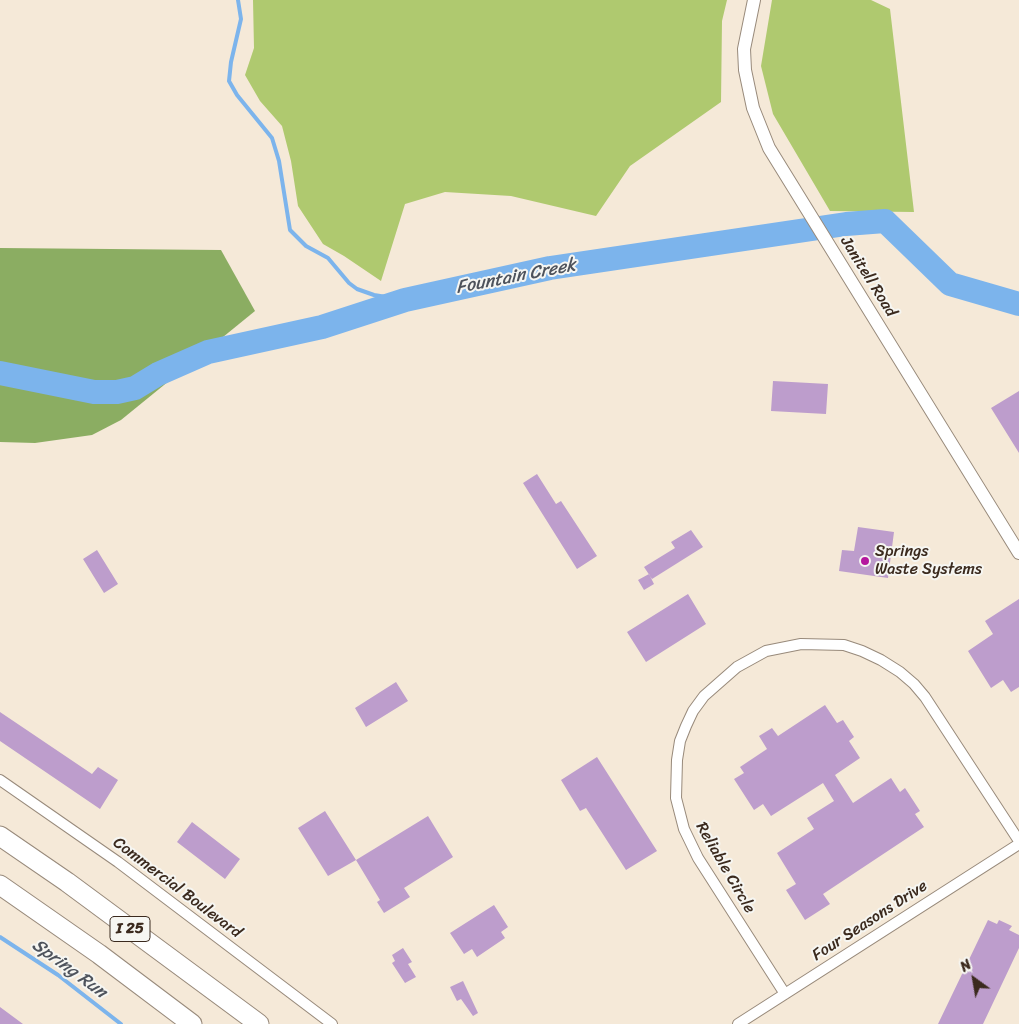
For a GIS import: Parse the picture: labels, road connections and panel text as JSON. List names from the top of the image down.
{
  "streets": {
    "highway": ["I 25"],
    "street": [
      "Janitell Road",
      "Reliable Circle",
      "Commercial Boulevard",
      "Four Seasons Drive"
    ]
  },
  "crossings": [
    ["Reliable Circle", "Four Seasons Drive"]
  ],
  "water": ["Fountain Creek", "Spring Run"],
  "places": ["Springs Waste Systems"],
  "north": "top left"
}
